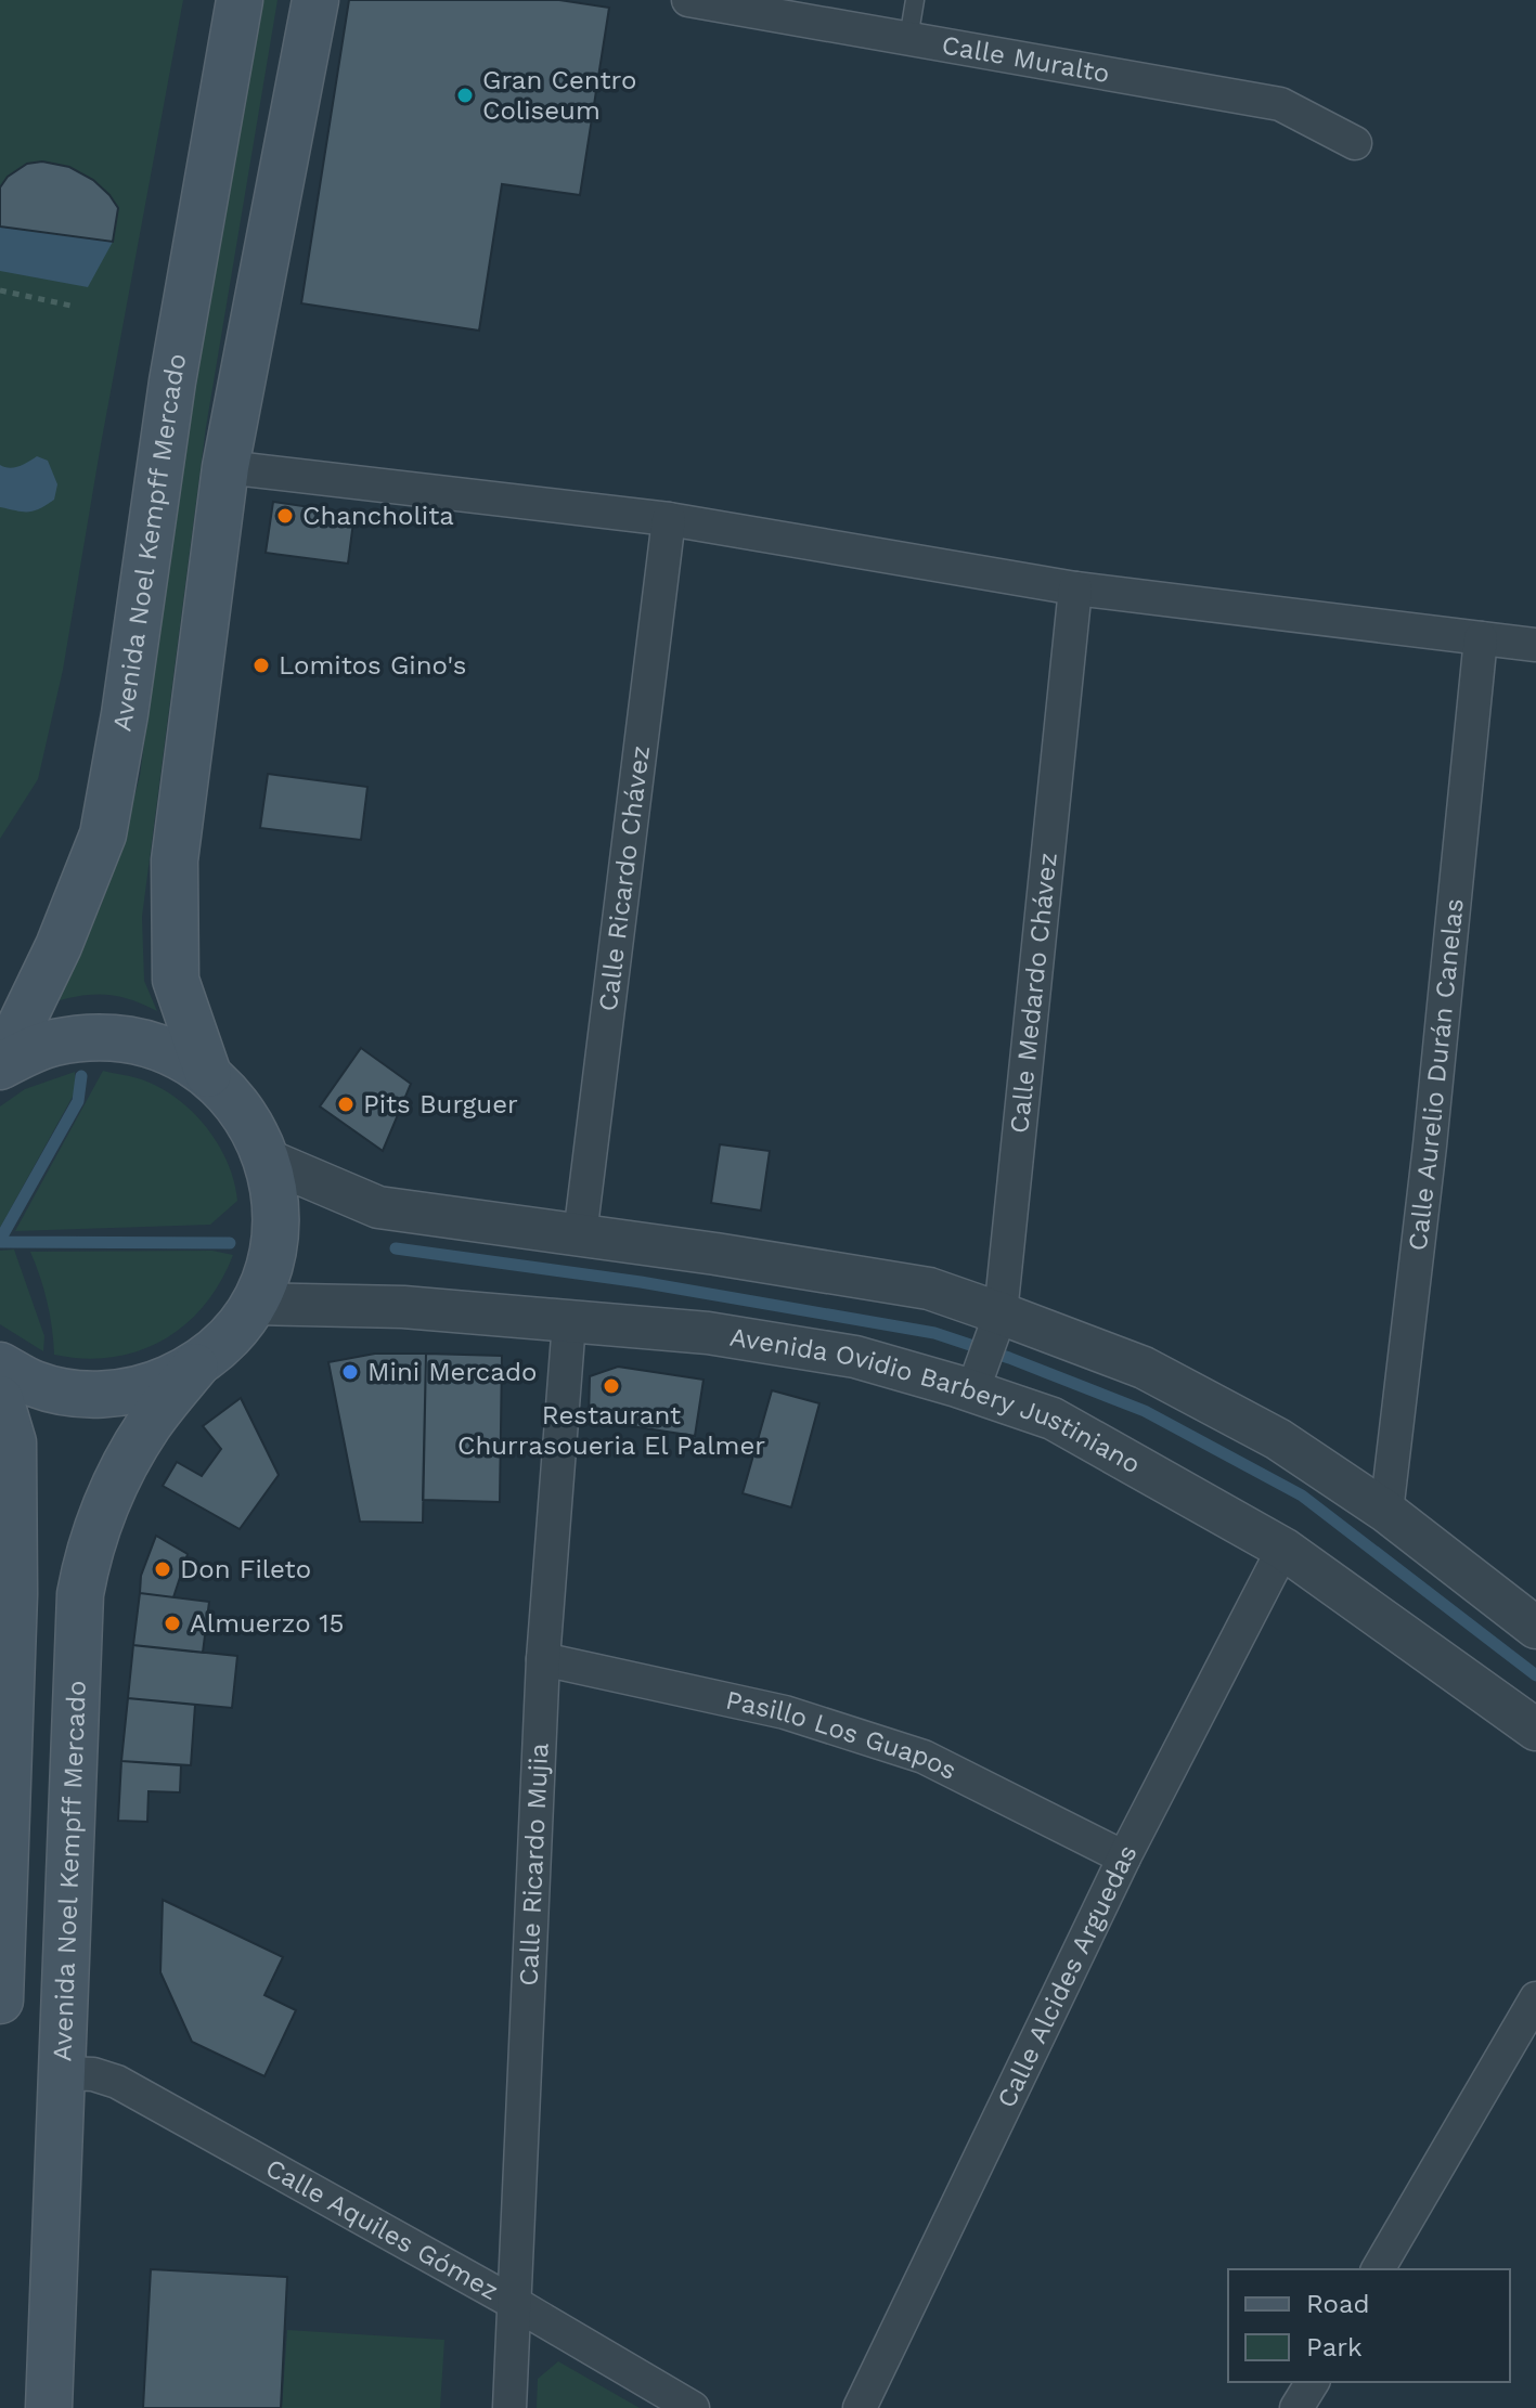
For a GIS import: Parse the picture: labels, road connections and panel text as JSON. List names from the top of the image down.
{
  "streets": {
    "main road": ["Avenida Noel Kempff Mercado"],
    "street": [
      "Calle Muralto",
      "Calle Ricardo Chávez",
      "Calle Medardo Chávez",
      "Calle Aurelio Durán Canelas",
      "Avenida Ovidio Barbery Justiniano",
      "Pasillo Los Guapos",
      "Calle Ricardo Mujia",
      "Calle Alcides Arguedas",
      "Calle Aquiles Gómez"
    ]
  },
  "crossings": [
    ["Avenida Noel Kempff Mercado", "Calle Aquiles Gómez"],
    ["Calle Ricardo Chávez", "Avenida Ovidio Barbery Justiniano"],
    ["Calle Medardo Chávez", "Avenida Ovidio Barbery Justiniano"],
    ["Calle Aurelio Durán Canelas", "Avenida Ovidio Barbery Justiniano"],
    ["Avenida Ovidio Barbery Justiniano", "Calle Ricardo Mujia"],
    ["Avenida Ovidio Barbery Justiniano", "Calle Alcides Arguedas"],
    ["Pasillo Los Guapos", "Calle Ricardo Mujia"],
    ["Pasillo Los Guapos", "Calle Alcides Arguedas"],
    ["Calle Ricardo Mujia", "Calle Aquiles Gómez"]
  ],
  "places": [
    "Gran Centro Coliseum",
    "Chancholita",
    "Lomitos Gino's",
    "Pits Burguer",
    "Mini Mercado",
    "Restaurant Churrasoueria El Palmer",
    "Don Fileto",
    "Almuerzo 15"
  ],
  "legend": ["Road", "Park"]
}
